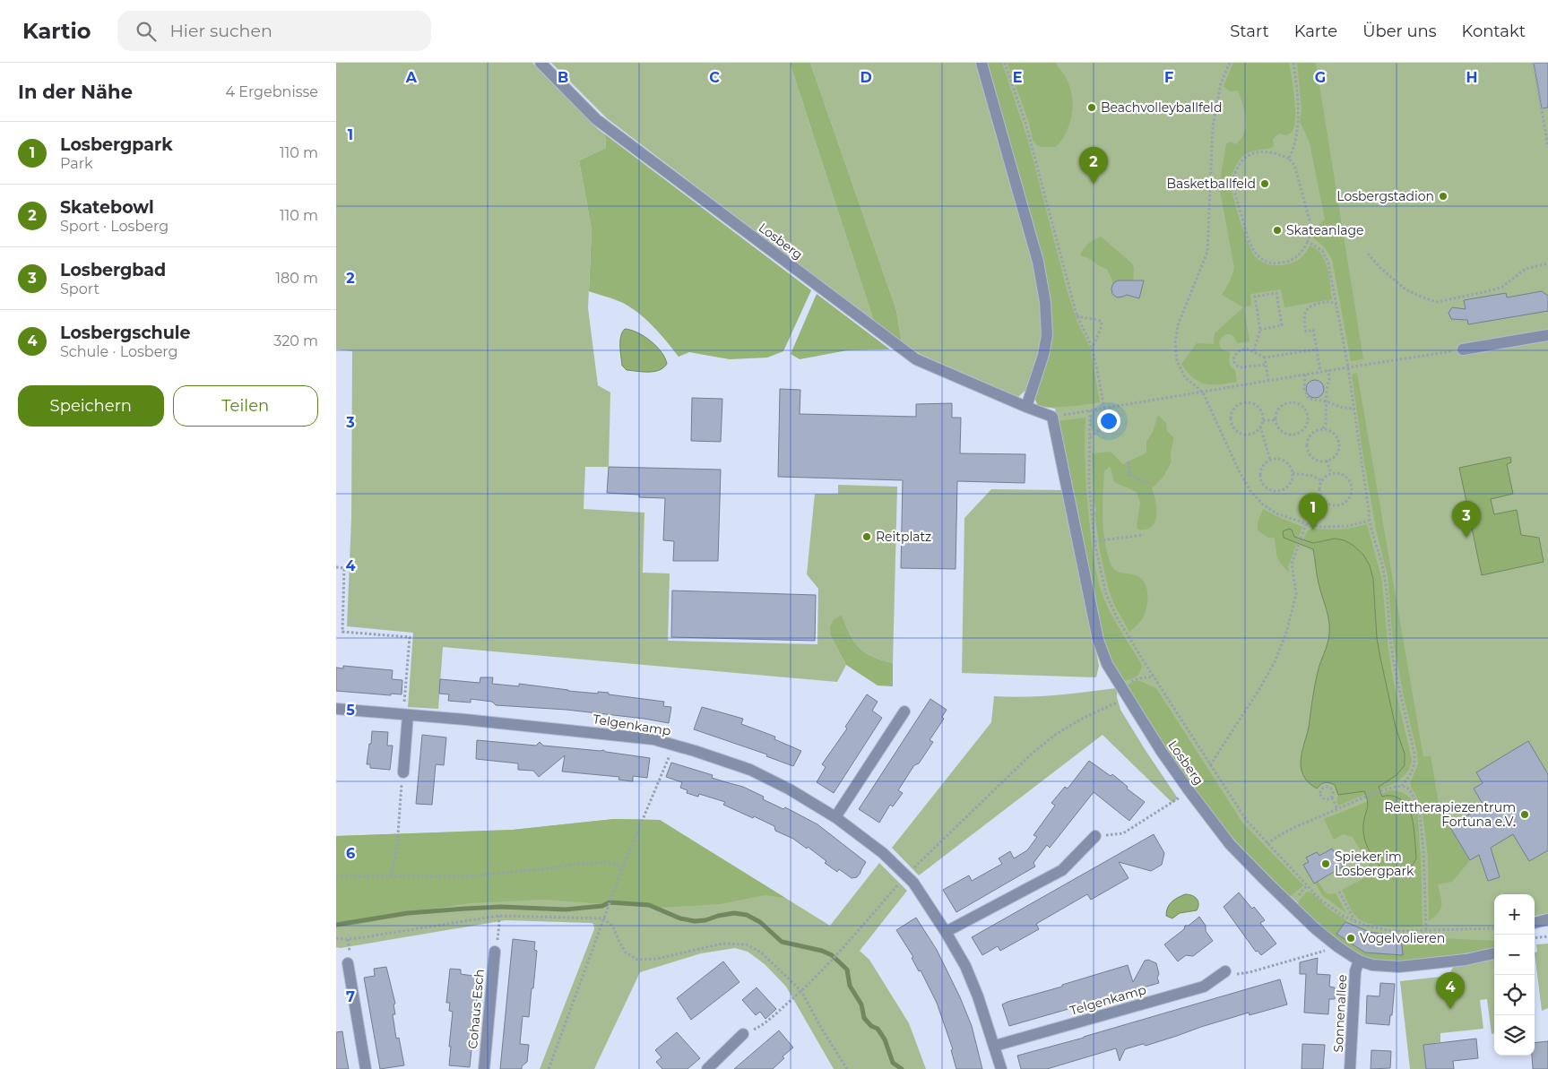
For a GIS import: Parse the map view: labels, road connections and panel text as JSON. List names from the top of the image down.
{
  "streets": {
    "street": [
      "Losberg",
      "Telgenkamp",
      "Cohaus Esch",
      "Sonnenallee"
    ]
  },
  "crossings": [
    ["Losberg", "Sonnenallee"]
  ],
  "places": [
    "Beachvolleyballfeld",
    "Basketballfeld",
    "Losbergstadion",
    "Skateanlage",
    "Reitplatz",
    "Reittherapiezentrum Fortuna e.V.",
    "Spieker im Losbergpark",
    "Vogelvolieren"
  ],
  "page": {
    "header": "Kartio",
    "search": "Hier suchen",
    "nav": [
      "Start",
      "Karte",
      "Über uns",
      "Kontakt"
    ],
    "heading": ["In der Nähe", "4 Ergebnisse"],
    "list": [
      {
        "mark": "1",
        "name": "Losbergpark",
        "note": "Park",
        "value": "110 m"
      },
      {
        "mark": "2",
        "name": "Skatebowl",
        "note": "Sport · Losberg",
        "value": "110 m"
      },
      {
        "mark": "3",
        "name": "Losbergbad",
        "note": "Sport",
        "value": "180 m"
      },
      {
        "mark": "4",
        "name": "Losbergschule",
        "note": "Schule · Losberg",
        "value": "320 m"
      }
    ],
    "pins": [
      "2",
      "1",
      "3",
      "4"
    ],
    "buttons": ["Speichern", "Teilen"],
    "map_buttons": ["+", "−"]
  },
  "grid": {
    "columns": [
      "A",
      "B",
      "C",
      "D",
      "E",
      "F",
      "G",
      "H"
    ],
    "rows": [
      "1",
      "2",
      "3",
      "4",
      "5",
      "6",
      "7"
    ]
  }
}
